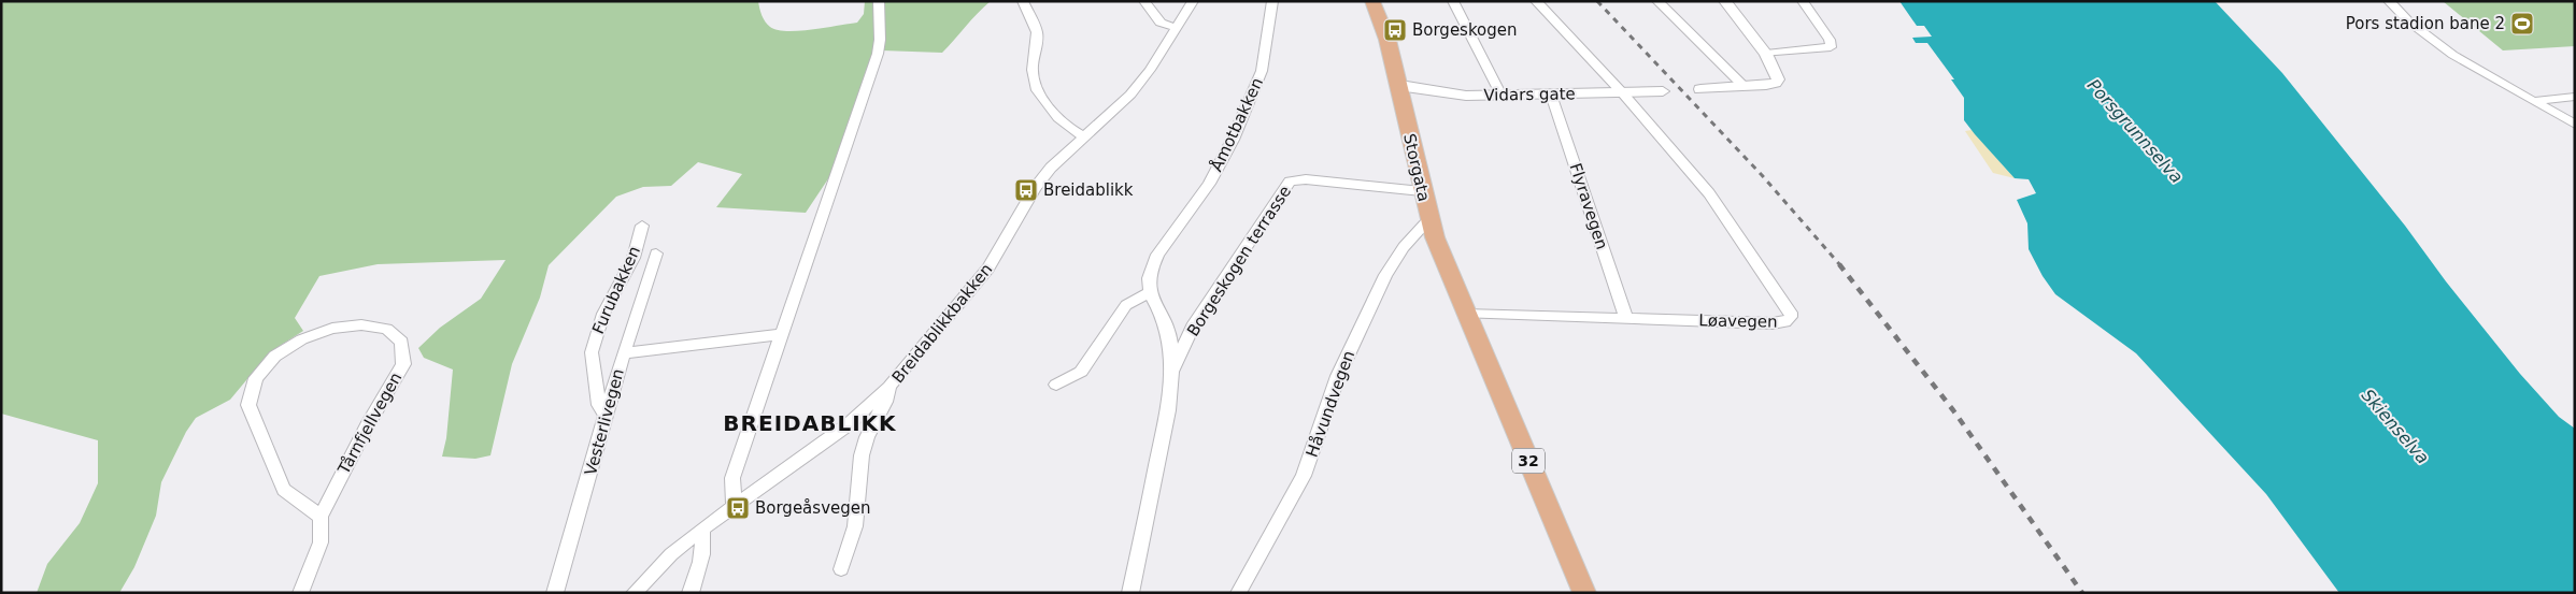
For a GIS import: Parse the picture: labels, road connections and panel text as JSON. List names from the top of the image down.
{
  "streets": {
    "main road": ["Storgata", "32"],
    "street": [
      "Vidars gate",
      "Åmotbakken",
      "Flyravegen",
      "Borgeskogen terrasse",
      "Furubakken",
      "Løavegen",
      "Breidablikkbakken",
      "Håvundvegen",
      "Vesterlivegen",
      "Tårnfjellvegen"
    ]
  },
  "crossings": [
    ["Vidars gate", "Storgata"],
    ["Vidars gate", "Flyravegen"],
    ["Vidars gate", "Løavegen"],
    ["Storgata", "Borgeskogen terrasse"],
    ["Storgata", "Løavegen"],
    ["Storgata", "Håvundvegen"],
    ["Storgata", "32"],
    ["Flyravegen", "Løavegen"],
    ["Furubakken", "Vesterlivegen"],
    ["Løavegen", "32"]
  ],
  "districts": ["BREIDABLIKK"],
  "water": ["Porsgrunnselva", "Skienselva"],
  "places": {
    "sports": ["Pors stadion bane 2"],
    "bus stop": ["Borgeskogen", "Breidablikk", "Borgeåsvegen"]
  }
}
